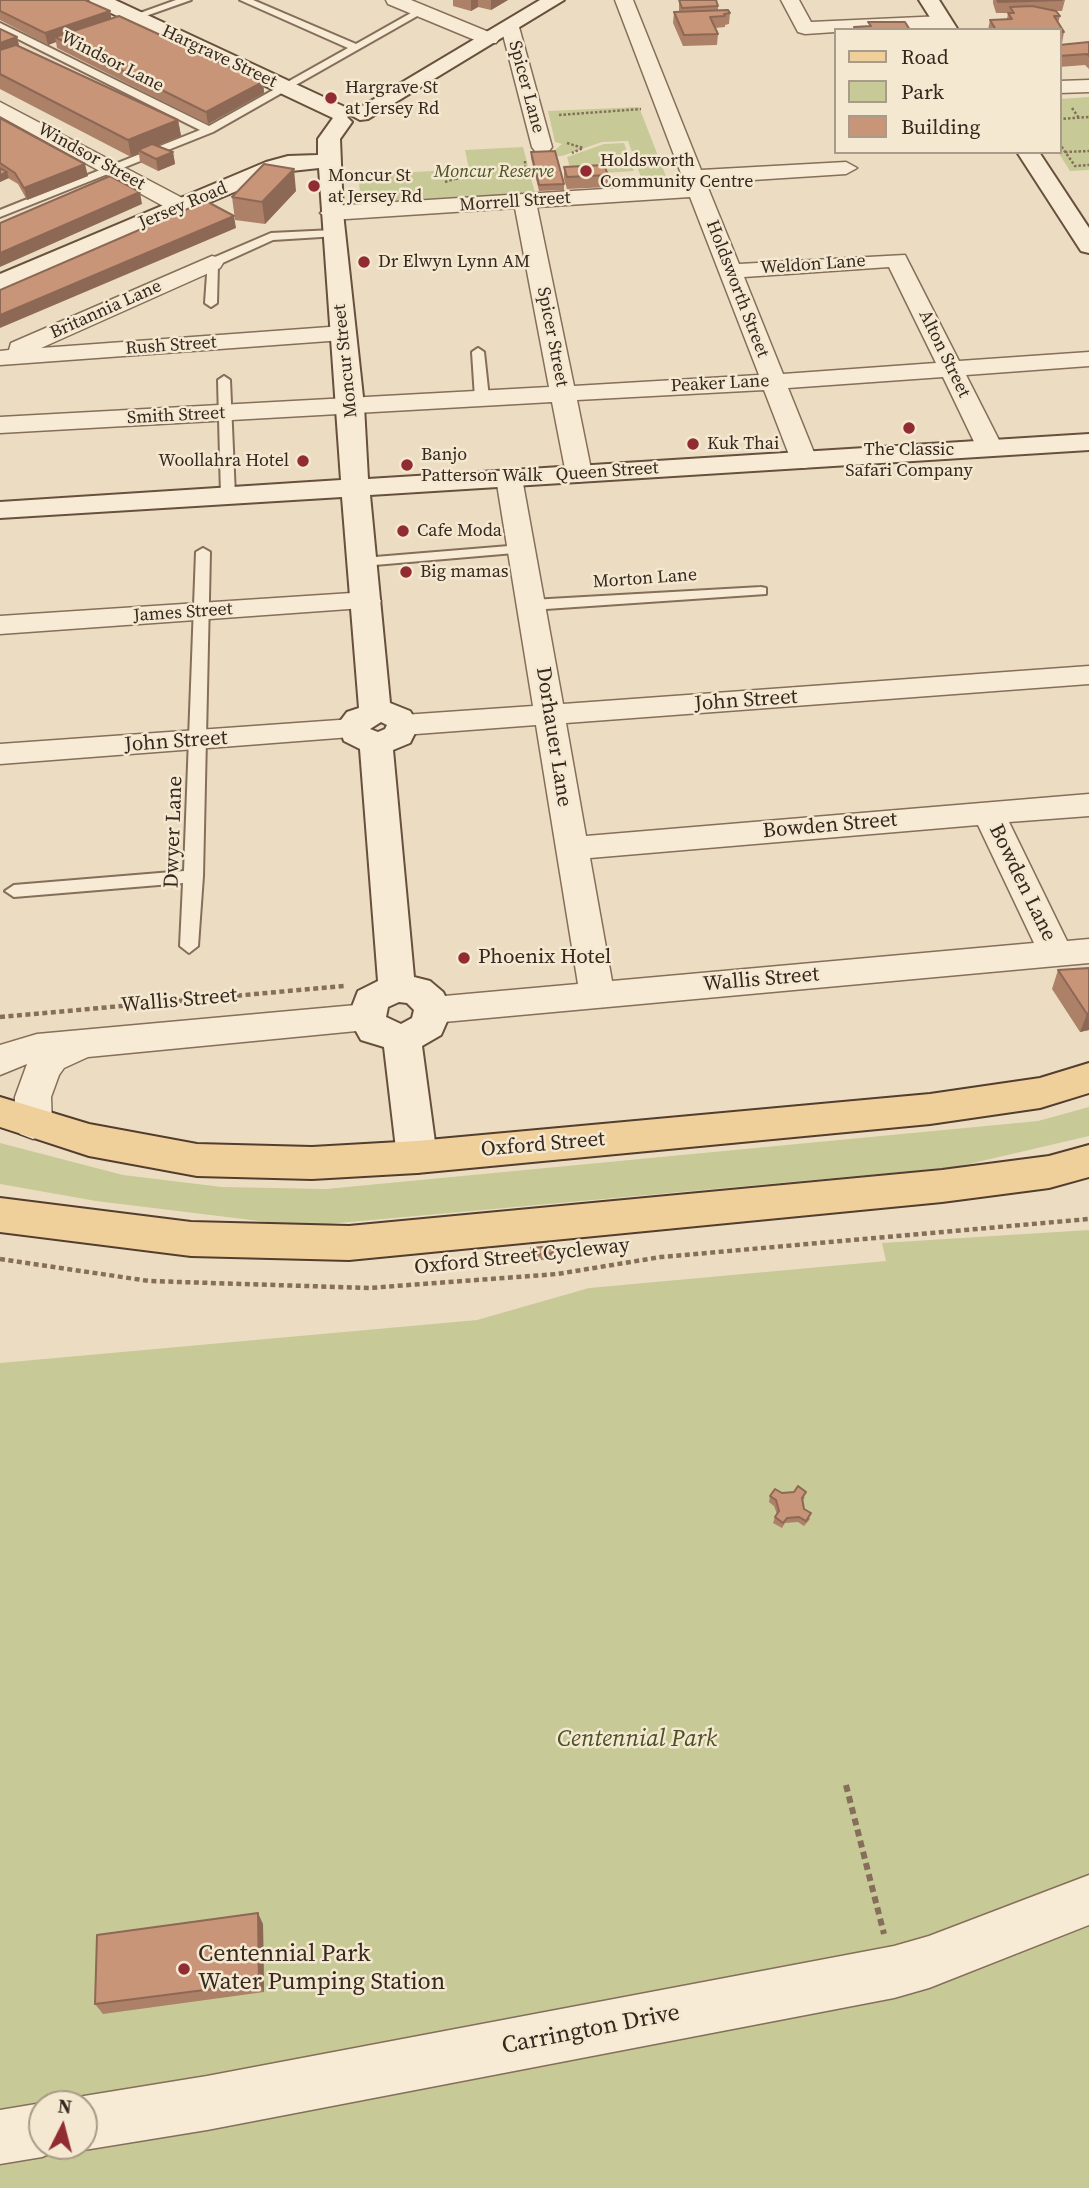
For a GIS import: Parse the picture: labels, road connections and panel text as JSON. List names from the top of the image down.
{
  "streets": {
    "main road": ["Oxford Street"],
    "street": [
      "Hargrave Street",
      "Spicer Lane",
      "Windsor Street",
      "Morrell Street",
      "Jersey Road",
      "Weldon Lane",
      "Holdsworth Street",
      "Britannia Lane",
      "Spicer Street",
      "Rush Street",
      "Alton Street",
      "Moncur Street",
      "Peaker Lane",
      "Smith Street",
      "Queen Street",
      "James Street",
      "John Street",
      "Dorhauer Lane",
      "Bowden Street",
      "Bowden Lane",
      "Wallis Street",
      "Carrington Drive"
    ],
    "lane": ["Windsor Lane", "Morton Lane", "Dwyer Lane"],
    "path": ["Oxford Street Cycleway"]
  },
  "crossings": [
    ["Windsor Street", "Jersey Road"],
    ["Morrell Street", "Holdsworth Street"],
    ["Morrell Street", "Britannia Lane"],
    ["Morrell Street", "Spicer Street"],
    ["Morrell Street", "Moncur Street"],
    ["Jersey Road", "Moncur Street"],
    ["Weldon Lane", "Holdsworth Street"],
    ["Weldon Lane", "Alton Street"],
    ["Holdsworth Street", "Peaker Lane"],
    ["Holdsworth Street", "Queen Street"],
    ["Britannia Lane", "Rush Street"],
    ["Britannia Lane", "Moncur Street"],
    ["Spicer Street", "Peaker Lane"],
    ["Spicer Street", "Queen Street"],
    ["Rush Street", "Moncur Street"],
    ["Alton Street", "Peaker Lane"],
    ["Alton Street", "Queen Street"],
    ["Moncur Street", "Peaker Lane"],
    ["Moncur Street", "Smith Street"],
    ["Moncur Street", "Queen Street"],
    ["Moncur Street", "James Street"],
    ["Moncur Street", "John Street"],
    ["Peaker Lane", "Smith Street"],
    ["Queen Street", "Dorhauer Lane"],
    ["Morton Lane", "Dorhauer Lane"],
    ["James Street", "Dwyer Lane"],
    ["John Street", "Dorhauer Lane"],
    ["John Street", "Dwyer Lane"],
    ["Dorhauer Lane", "Bowden Street"],
    ["Dorhauer Lane", "Wallis Street"],
    ["Bowden Street", "Bowden Lane"],
    ["Bowden Lane", "Wallis Street"],
    ["Wallis Street", "Oxford Street"]
  ],
  "parks": ["Moncur Reserve", "Centennial Park"],
  "places": [
    "Hargrave St at Jersey Rd",
    "Holdsworth Community Centre",
    "Moncur St at Jersey Rd",
    "Dr Elwyn Lynn AM",
    "The Classic Safari Company",
    "Kuk Thai",
    "Woollahra Hotel",
    "Banjo Patterson Walk",
    "Cafe Moda",
    "Big mamas",
    "Phoenix Hotel",
    "Centennial Park Water Pumping Station"
  ],
  "legend": ["Road", "Park", "Building"],
  "north": "top"
}
